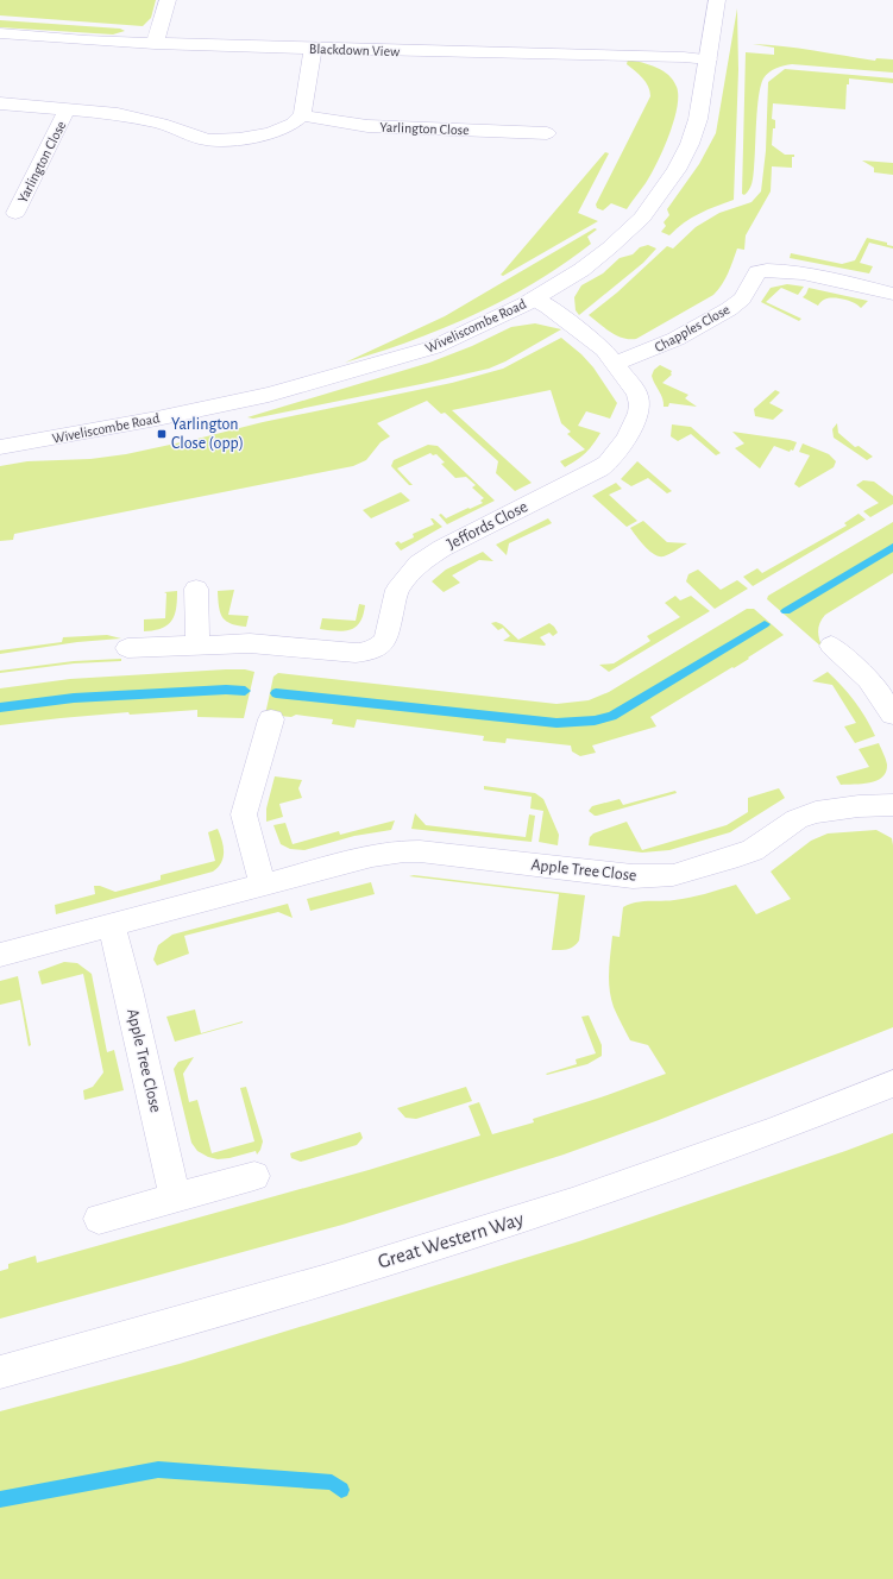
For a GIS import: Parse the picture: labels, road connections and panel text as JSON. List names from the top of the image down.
{
  "streets": {
    "street": [
      "Blackdown View",
      "Yarlington Close",
      "Wiveliscombe Road",
      "Chapples Close",
      "Jeffords Close",
      "Apple Tree Close",
      "Great Western Way"
    ]
  },
  "crossings": [
    ["Blackdown View", "Wiveliscombe Road"],
    ["Wiveliscombe Road", "Jeffords Close"],
    ["Chapples Close", "Jeffords Close"]
  ],
  "places": {
    "transit": ["Yarlington Close (opp)"]
  }
}
